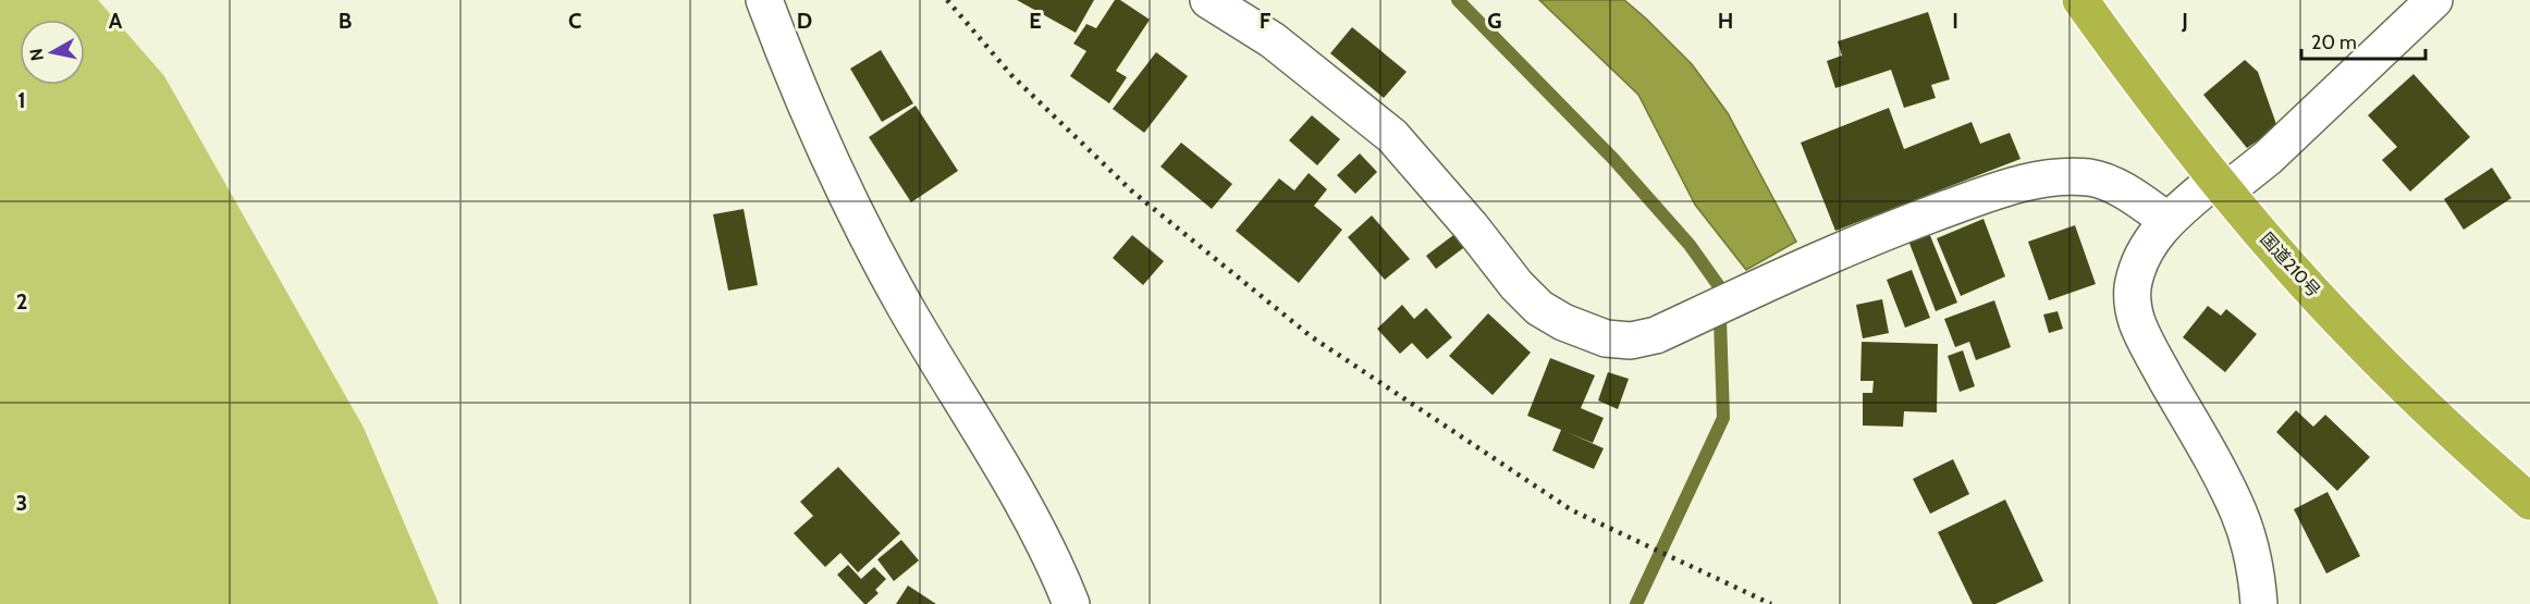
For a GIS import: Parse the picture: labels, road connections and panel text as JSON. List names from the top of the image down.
{
  "streets": {
    "highway": ["国道210号"]
  },
  "scale_bar": "20 m",
  "north": "left",
  "grid": {
    "columns": [
      "A",
      "B",
      "C",
      "D",
      "E",
      "F",
      "G",
      "H",
      "I",
      "J"
    ],
    "rows": ["1", "2", "3"]
  }
}
